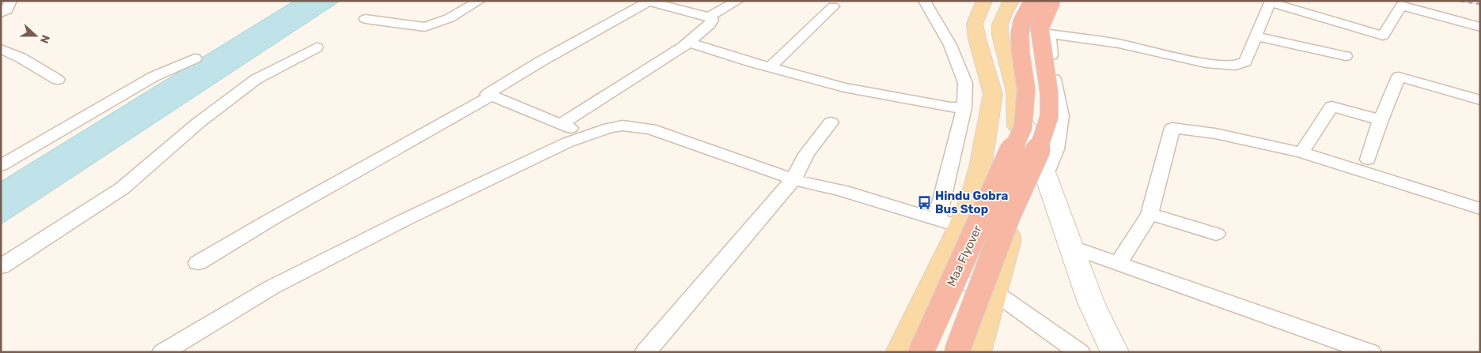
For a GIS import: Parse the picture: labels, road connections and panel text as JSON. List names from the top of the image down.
{
  "streets": {
    "highway": ["Maa Flyover"]
  },
  "places": {
    "bus stop": ["Hindu Gobra Bus Stop"]
  },
  "north": "right"
}
